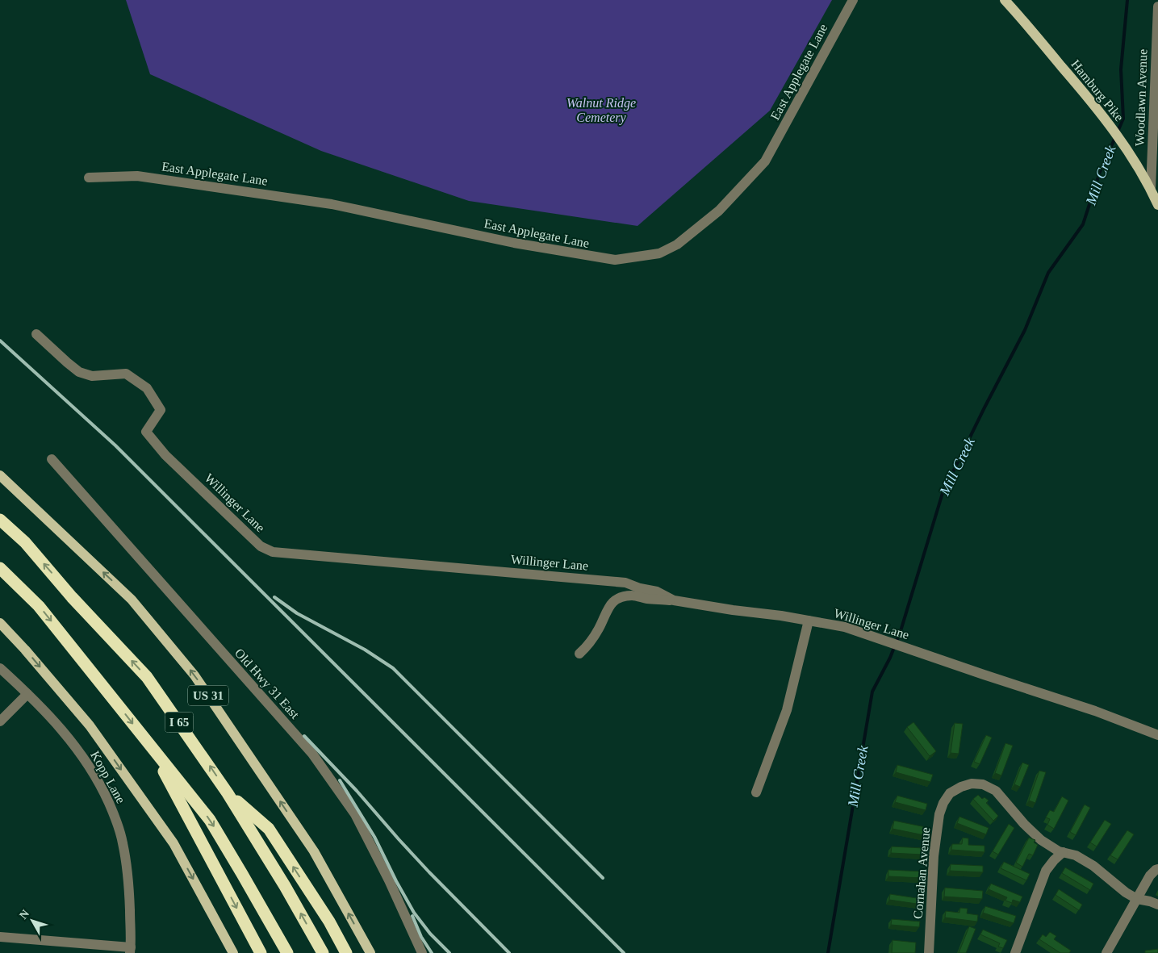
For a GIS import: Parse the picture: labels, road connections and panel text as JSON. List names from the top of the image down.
{
  "streets": {
    "highway": ["I 65"],
    "main road": ["Hamburg Pike", "US 31"],
    "street": [
      "East Applegate Lane",
      "Woodlawn Avenue",
      "Willinger Lane",
      "Old Hwy 31 East",
      "Kopp Lane",
      "Cornahan Avenue"
    ]
  },
  "crossings": [
    ["Hamburg Pike", "Woodlawn Avenue"]
  ],
  "water": ["Mill Creek"],
  "parks": ["Walnut Ridge Cemetery"],
  "north": "top left"
}
